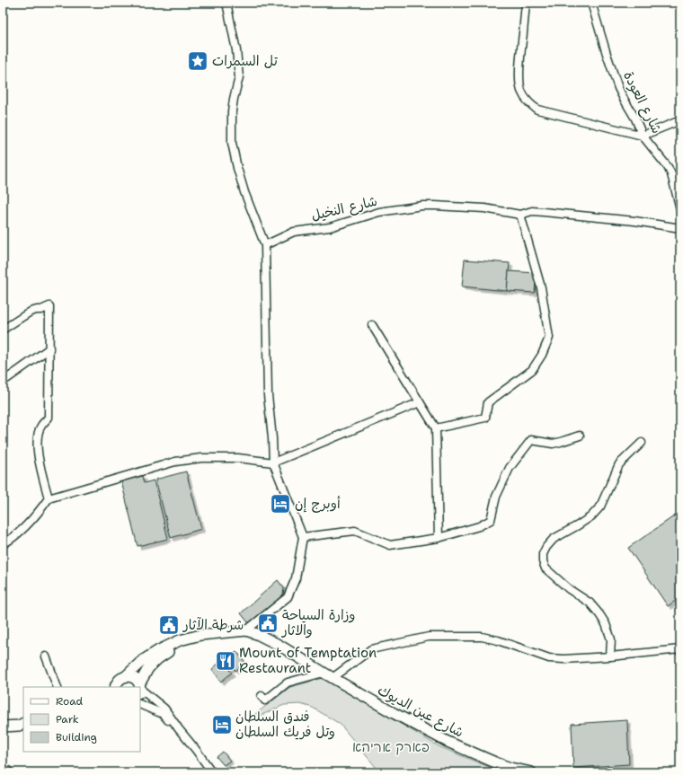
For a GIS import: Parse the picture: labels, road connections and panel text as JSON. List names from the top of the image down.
{
  "streets": {
    "main road": ["شارع عين الديوك"],
    "street": ["شارع العودة", "شارع النخيل"]
  },
  "parks": ["פארק אריהא"],
  "places": {
    "place": ["تل السمرات"],
    "hotel": ["أوبرج إن", "فندق السلطان وتل فريك السلطان"],
    "public building": ["وزارة السياحة والاثار", "شرطة الآثار"],
    "restaurant": ["Mount of Temptation Restaurant"]
  },
  "legend": ["Road", "Park", "Building"]
}
